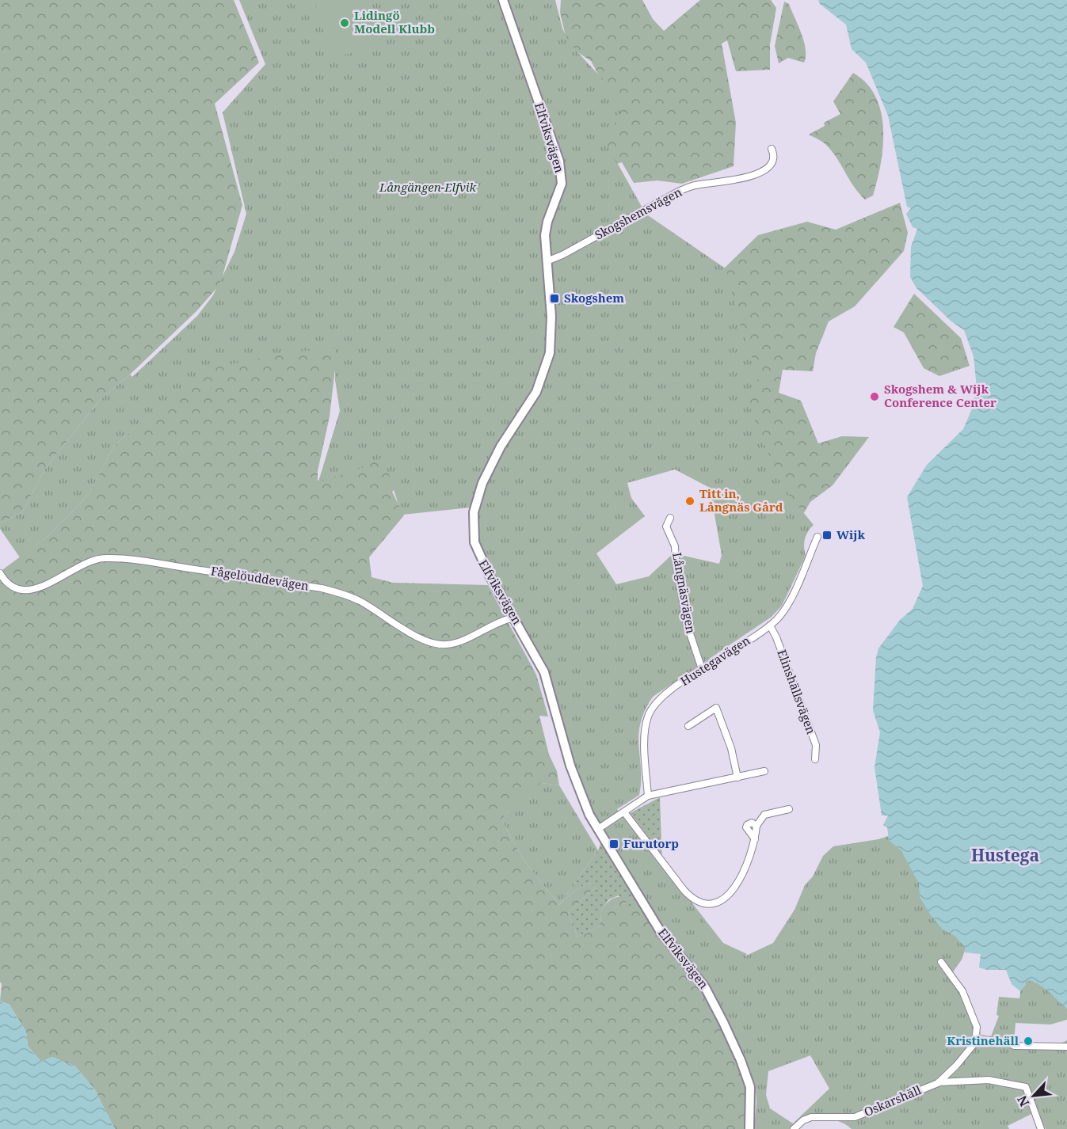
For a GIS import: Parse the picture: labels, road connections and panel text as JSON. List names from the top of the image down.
{
  "streets": {
    "street": [
      "Elfviksvägen",
      "Skogshemsvägen",
      "Fågelöuddevägen",
      "Långnäsvägen",
      "Hustegavägen",
      "Elinshällsvägen",
      "Oskarshäll"
    ]
  },
  "crossings": [
    ["Elfviksvägen", "Skogshemsvägen"],
    ["Elfviksvägen", "Fågelöuddevägen"],
    ["Långnäsvägen", "Hustegavägen"],
    ["Hustegavägen", "Elinshällsvägen"]
  ],
  "districts": ["Hustega"],
  "parks": ["Långängen-Elfvik"],
  "places": {
    "other": [
      "Lidingö Modell Klubb",
      "Skogshem & Wijk Conference Center",
      "Titt in, Långnäs Gård",
      "Kristinehäll"
    ],
    "transit": ["Skogshem", "Wijk", "Furutorp"]
  },
  "north": "bottom left"
}
